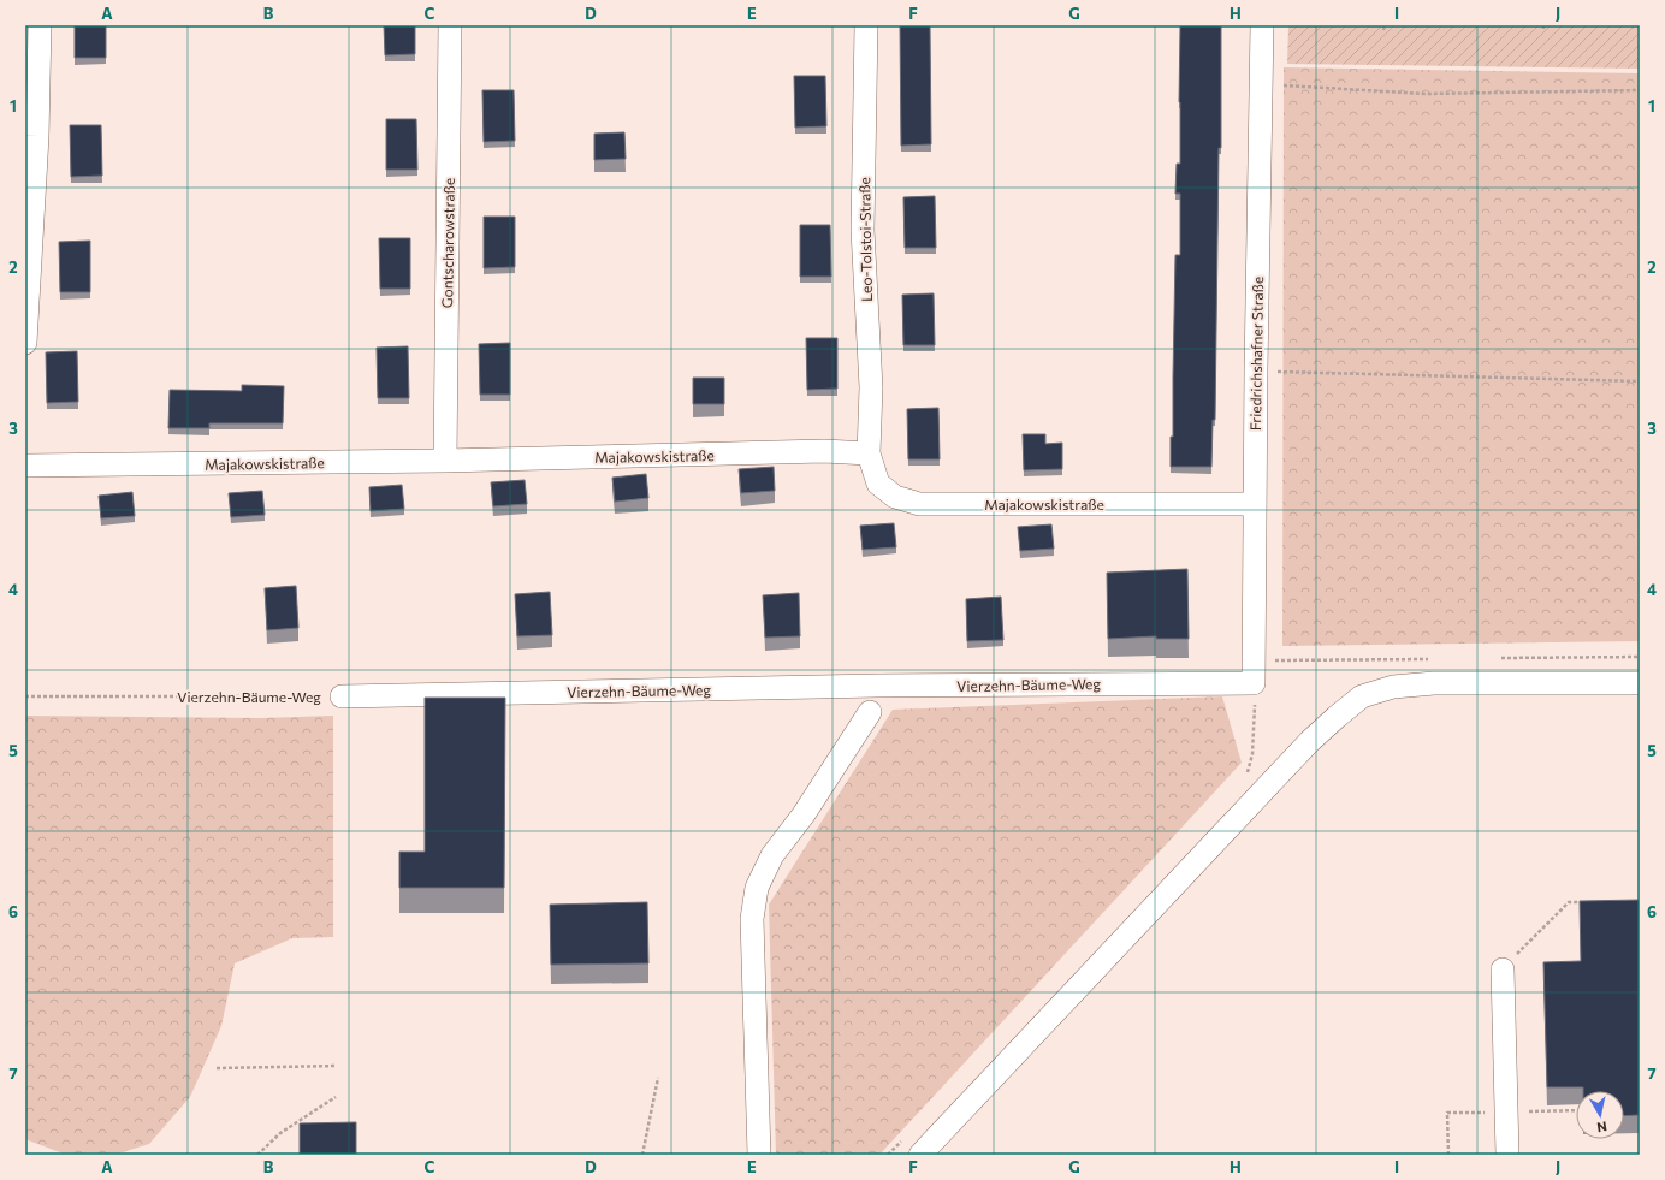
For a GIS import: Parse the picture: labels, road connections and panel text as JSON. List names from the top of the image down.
{
  "streets": {
    "street": [
      "Leo-Tolstoi-Straße",
      "Gontscharowstraße",
      "Friedrichshafner Straße",
      "Majakowskistraße",
      "Vierzehn-Bäume-Weg"
    ]
  },
  "crossings": [
    ["Leo-Tolstoi-Straße", "Majakowskistraße"],
    ["Gontscharowstraße", "Majakowskistraße"],
    ["Friedrichshafner Straße", "Majakowskistraße"],
    ["Friedrichshafner Straße", "Vierzehn-Bäume-Weg"]
  ],
  "north": "bottom",
  "grid": {
    "columns": [
      "A",
      "B",
      "C",
      "D",
      "E",
      "F",
      "G",
      "H",
      "I",
      "J"
    ],
    "rows": [
      "1",
      "2",
      "3",
      "4",
      "5",
      "6",
      "7"
    ]
  }
}
